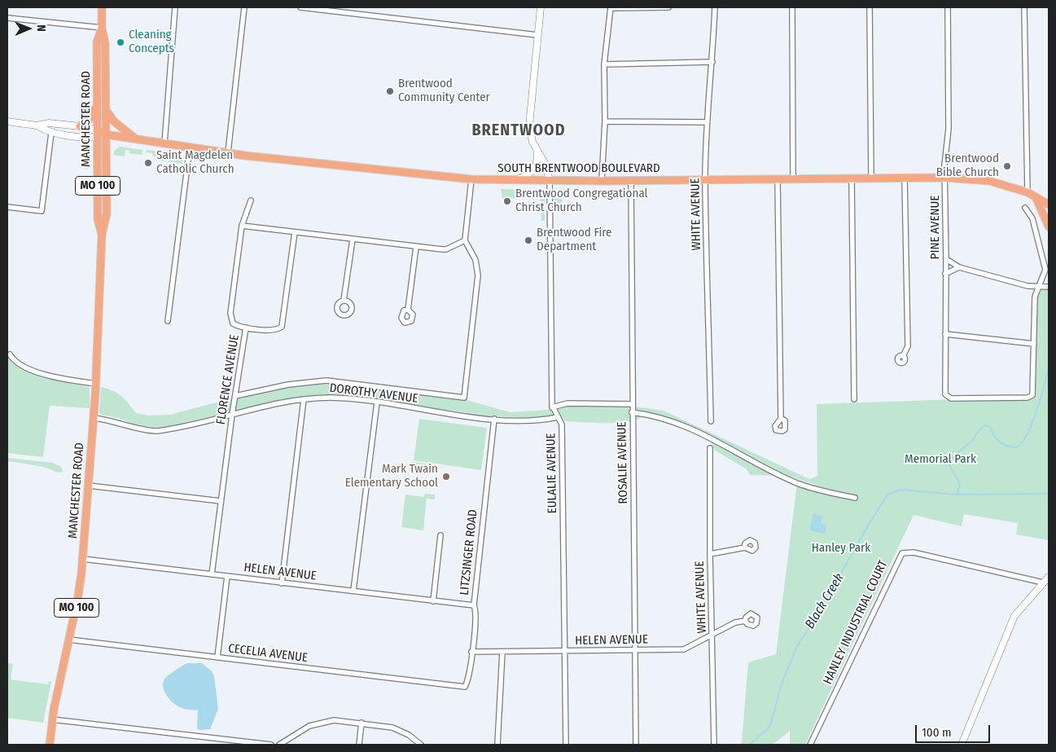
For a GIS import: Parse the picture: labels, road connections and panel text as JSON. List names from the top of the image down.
{
  "streets": {
    "main road": ["MANCHESTER ROAD", "SOUTH BRENTWOOD BOULEVARD", "MO 100"],
    "street": [
      "WHITE AVENUE",
      "PINE AVENUE",
      "FLORENCE AVENUE",
      "DOROTHY AVENUE",
      "ROSALIE AVENUE",
      "EULALIE AVENUE",
      "LITZSINGER ROAD",
      "HELEN AVENUE",
      "HANLEY INDUSTRIAL COURT",
      "CECELIA AVENUE"
    ]
  },
  "crossings": [
    ["MANCHESTER ROAD", "SOUTH BRENTWOOD BOULEVARD"],
    ["MANCHESTER ROAD", "DOROTHY AVENUE"],
    ["MANCHESTER ROAD", "HELEN AVENUE"],
    ["MANCHESTER ROAD", "CECELIA AVENUE"],
    ["SOUTH BRENTWOOD BOULEVARD", "WHITE AVENUE"],
    ["SOUTH BRENTWOOD BOULEVARD", "PINE AVENUE"],
    ["SOUTH BRENTWOOD BOULEVARD", "ROSALIE AVENUE"],
    ["SOUTH BRENTWOOD BOULEVARD", "EULALIE AVENUE"],
    ["WHITE AVENUE", "HELEN AVENUE"],
    ["FLORENCE AVENUE", "DOROTHY AVENUE"],
    ["FLORENCE AVENUE", "HELEN AVENUE"],
    ["DOROTHY AVENUE", "EULALIE AVENUE"],
    ["DOROTHY AVENUE", "LITZSINGER ROAD"],
    ["ROSALIE AVENUE", "HELEN AVENUE"],
    ["EULALIE AVENUE", "HELEN AVENUE"],
    ["LITZSINGER ROAD", "HELEN AVENUE"],
    ["LITZSINGER ROAD", "CECELIA AVENUE"]
  ],
  "districts": ["BRENTWOOD"],
  "water": ["Black Creek"],
  "parks": ["Memorial Park", "Hanley Park"],
  "places": [
    "Cleaning Concepts",
    "Brentwood Community Center",
    "Saint Magdelen Catholic Church",
    "Brentwood Bible Church",
    "Brentwood Congregational Christ Church",
    "Brentwood Fire Department",
    "Mark Twain Elementary School"
  ],
  "scale_bar": "100 m",
  "north": "right"
}
